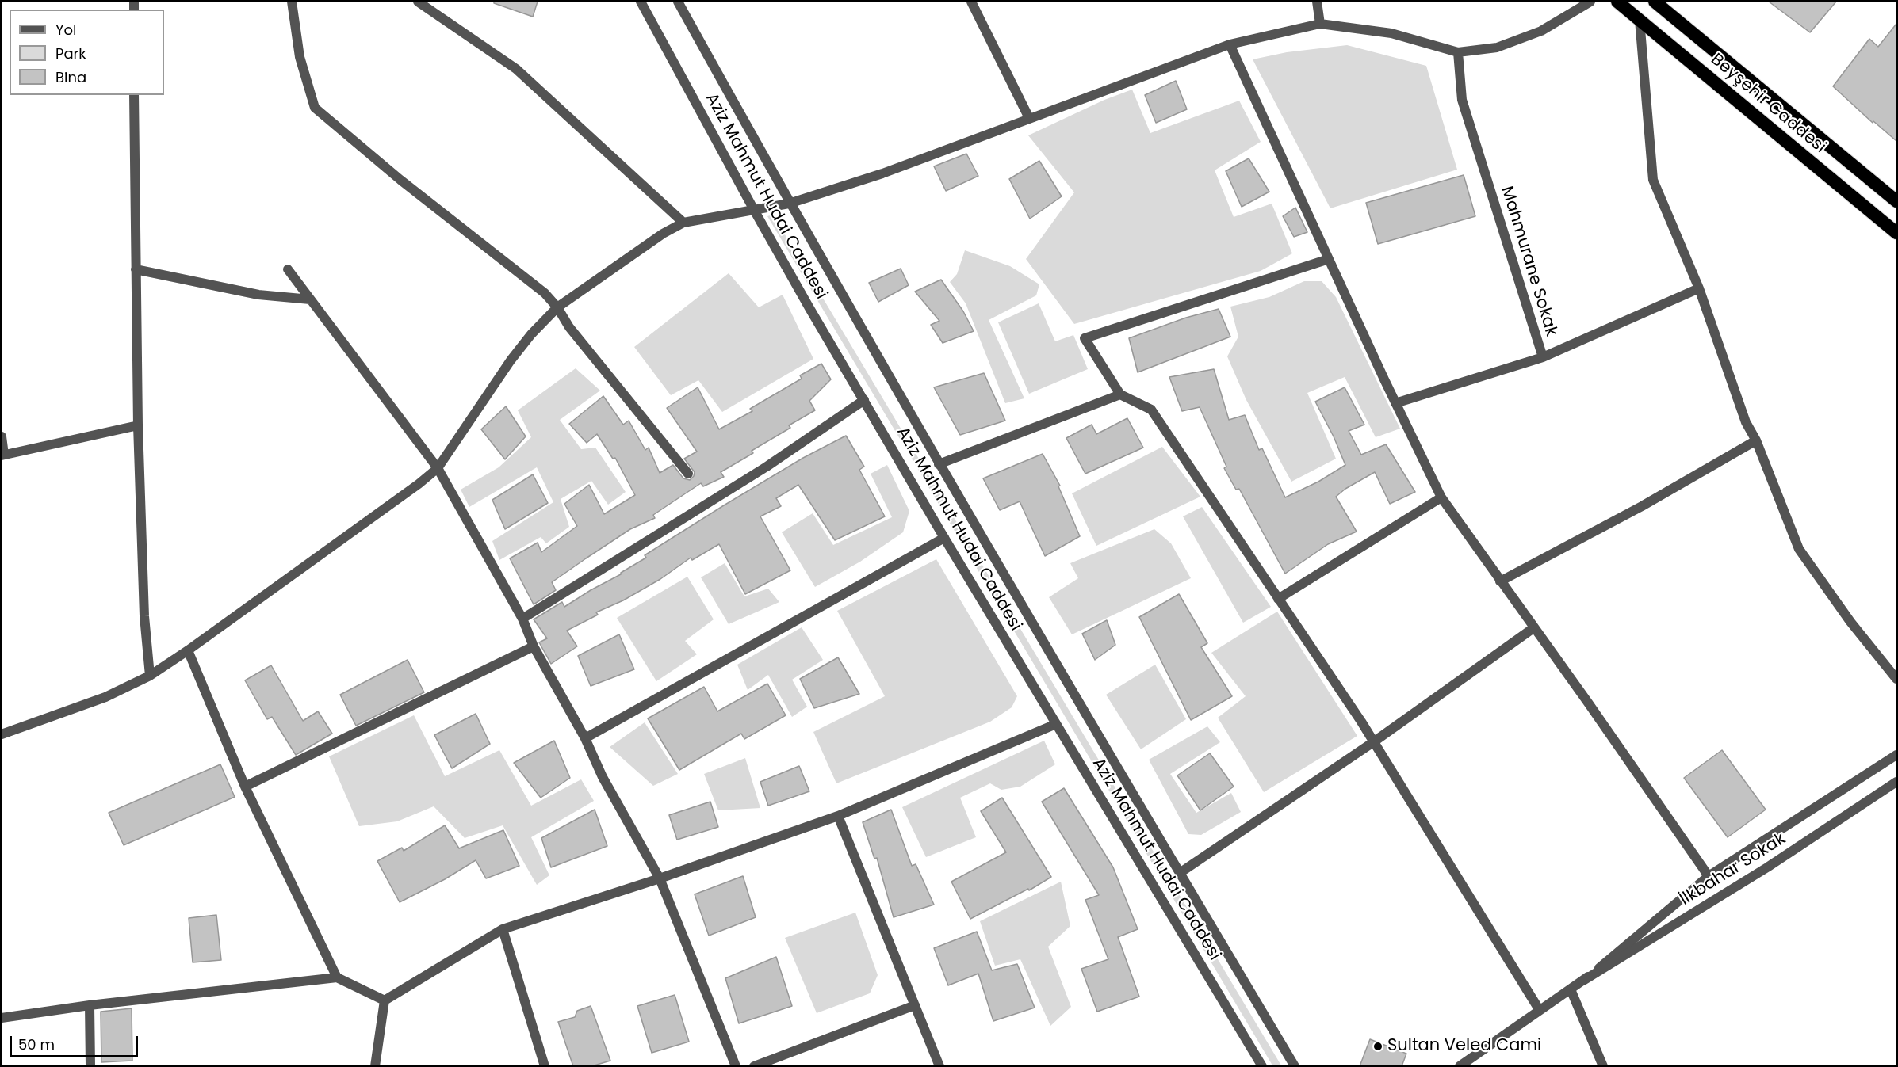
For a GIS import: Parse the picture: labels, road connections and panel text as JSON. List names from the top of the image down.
{
  "streets": {
    "highway": ["Beyşehir Caddesi"],
    "street": ["Aziz Mahmut Hudai Caddesi", "Mahmurane Sokak", "İlkbahar Sokak"]
  },
  "places": ["Sultan Veled Cami"],
  "legend": ["Yol", "Park", "Bina"],
  "scale_bar": "50 m"
}
